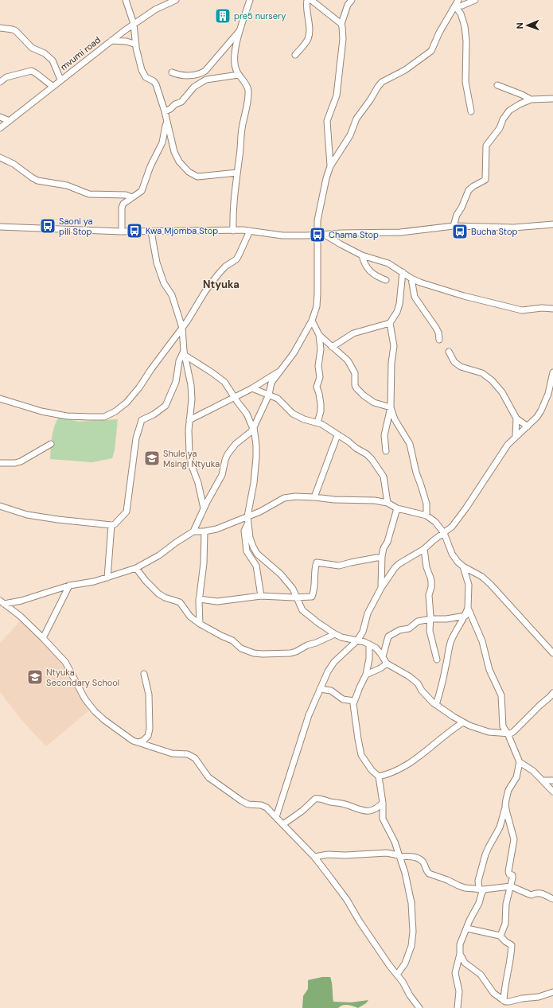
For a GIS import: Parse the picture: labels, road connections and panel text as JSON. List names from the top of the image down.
{
  "streets": {
    "street": ["mvumi road"]
  },
  "districts": ["Ntyuka"],
  "places": {
    "building": ["pre5 nursery"],
    "bus stop": [
      "Saoni ya pili Stop",
      "Kwa Mjomba Stop",
      "Bucha Stop",
      "Chama Stop"
    ],
    "school or university": ["Shule ya Msingi Ntyuka", "Ntyuka Secondary School"]
  },
  "north": "left"
}
